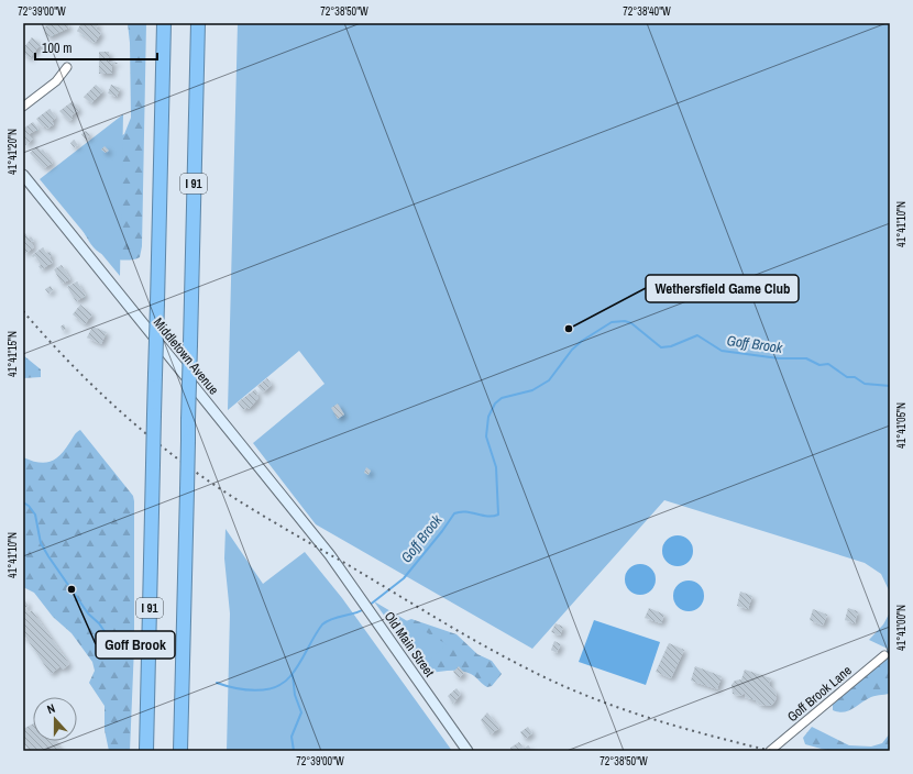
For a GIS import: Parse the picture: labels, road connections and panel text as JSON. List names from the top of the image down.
{
  "streets": {
    "highway": ["I 91"],
    "street": ["Middletown Avenue", "Old Main Street", "Goff Brook Lane"]
  },
  "crossings": [
    ["Middletown Avenue", "Old Main Street"]
  ],
  "water": ["Goff Brook"],
  "places": ["Wethersfield Game Club", "Goff Brook"],
  "scale_bar": "100 m",
  "north": "top",
  "coordinates": [
    "72°39'00\"W",
    "72°38'50\"W",
    "72°38'40\"W",
    "41°41'20\"N",
    "41°41'10\"N",
    "41°41'15\"N",
    "41°41'05\"N",
    "41°41'00\"N"
  ]
}
